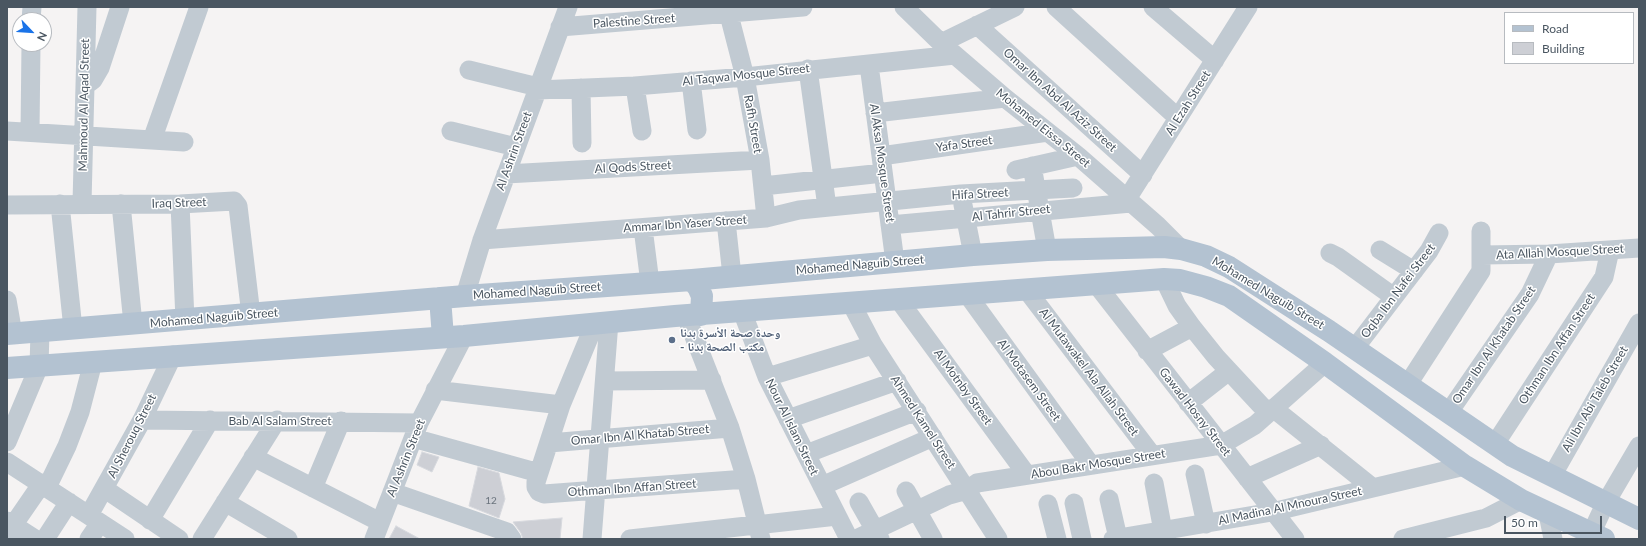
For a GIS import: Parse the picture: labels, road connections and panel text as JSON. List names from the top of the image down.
{
  "streets": {
    "main road": ["Mohamed Naguib Street"],
    "street": [
      "Palestine Street",
      "Al Taqwa Mosque Street",
      "Omar Ibn Abd Al Aziz Street",
      "Al Ezah Street",
      "Mahmoud Al Aqad Street",
      "Rafh Street",
      "Mohamed Eissa Street",
      "Yafa Street",
      "Al Ashrin Street",
      "Al Aksa Mosque Street",
      "Al Qods Street",
      "Hifa Street",
      "Iraq Street",
      "Al Tahrir Street",
      "Ammar Ibn Yaser Street",
      "Ata Allah Mosque Street",
      "Oqba Ibn Nafei Street",
      "Omar Ibn Al Khatab Street",
      "Othman Ibn Affan Street",
      "Al Mutawakel Ala Allah Street",
      "Al Motasem Street",
      "Al Motnby Street",
      "Ali Ibn Abi Taleb Street",
      "Gawad Hosny Street",
      "Bab Al Salam Street",
      "Ahmed Kamel Street",
      "Nour Al Islam Street",
      "Al Sherouq Street",
      "Abou Bakr Mosque Street",
      "Al Madina Al Mnoura Street"
    ]
  },
  "crossings": [
    ["Palestine Street", "Rafh Street"],
    ["Palestine Street", "Al Ashrin Street"],
    ["Al Taqwa Mosque Street", "Rafh Street"],
    ["Al Taqwa Mosque Street", "Mohamed Eissa Street"],
    ["Al Taqwa Mosque Street", "Al Ashrin Street"],
    ["Al Taqwa Mosque Street", "Al Aksa Mosque Street"],
    ["Omar Ibn Abd Al Aziz Street", "Al Ezah Street"],
    ["Al Ezah Street", "Mohamed Eissa Street"],
    ["Al Ezah Street", "Al Tahrir Street"],
    ["Mahmoud Al Aqad Street", "Iraq Street"],
    ["Rafh Street", "Yafa Street"],
    ["Rafh Street", "Al Qods Street"],
    ["Rafh Street", "Ammar Ibn Yaser Street"],
    ["Mohamed Eissa Street", "Yafa Street"],
    ["Mohamed Eissa Street", "Al Tahrir Street"],
    ["Mohamed Eissa Street", "Mohamed Naguib Street"],
    ["Yafa Street", "Al Aksa Mosque Street"],
    ["Al Ashrin Street", "Al Qods Street"],
    ["Al Ashrin Street", "Ammar Ibn Yaser Street"],
    ["Al Ashrin Street", "Mohamed Naguib Street"],
    ["Al Ashrin Street", "Bab Al Salam Street"],
    ["Al Aksa Mosque Street", "Hifa Street"],
    ["Al Aksa Mosque Street", "Al Tahrir Street"],
    ["Al Aksa Mosque Street", "Ammar Ibn Yaser Street"],
    ["Al Aksa Mosque Street", "Mohamed Naguib Street"],
    ["Hifa Street", "Ammar Ibn Yaser Street"],
    ["Iraq Street", "Mohamed Naguib Street"],
    ["Ata Allah Mosque Street", "Omar Ibn Al Khatab Street"],
    ["Ata Allah Mosque Street", "Othman Ibn Affan Street"],
    ["Mohamed Naguib Street", "Oqba Ibn Nafei Street"],
    ["Mohamed Naguib Street", "Omar Ibn Al Khatab Street"],
    ["Mohamed Naguib Street", "Othman Ibn Affan Street"],
    ["Mohamed Naguib Street", "Al Mutawakel Ala Allah Street"],
    ["Mohamed Naguib Street", "Al Motasem Street"],
    ["Mohamed Naguib Street", "Al Motnby Street"],
    ["Mohamed Naguib Street", "Ali Ibn Abi Taleb Street"],
    ["Mohamed Naguib Street", "Gawad Hosny Street"],
    ["Mohamed Naguib Street", "Ahmed Kamel Street"],
    ["Mohamed Naguib Street", "Nour Al Islam Street"],
    ["Mohamed Naguib Street", "Al Sherouq Street"],
    ["Mohamed Naguib Street", "Abou Bakr Mosque Street"],
    ["Mohamed Naguib Street", "Al Madina Al Mnoura Street"],
    ["Othman Ibn Affan Street", "Bab Al Salam Street"],
    ["Al Mutawakel Ala Allah Street", "Abou Bakr Mosque Street"],
    ["Al Motasem Street", "Abou Bakr Mosque Street"],
    ["Al Motnby Street", "Abou Bakr Mosque Street"],
    ["Gawad Hosny Street", "Abou Bakr Mosque Street"],
    ["Gawad Hosny Street", "Al Madina Al Mnoura Street"],
    ["Bab Al Salam Street", "Al Sherouq Street"],
    ["Ahmed Kamel Street", "Abou Bakr Mosque Street"]
  ],
  "places": ["وحدة صحة الأسرة بدنا - مكتب الصحة بدنا"],
  "house_numbers": ["12"],
  "legend": ["Road", "Building"],
  "scale_bar": "50 m",
  "north": "bottom right"
}
